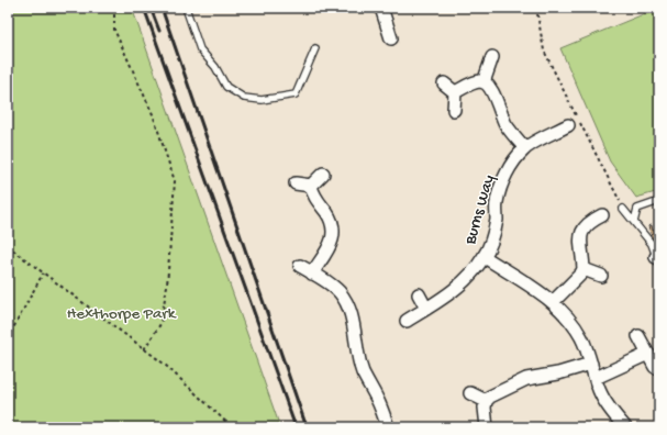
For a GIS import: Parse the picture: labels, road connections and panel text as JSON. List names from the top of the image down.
{
  "streets": {
    "street": ["Burns Way"]
  },
  "parks": ["Hexthorpe Park"]
}
